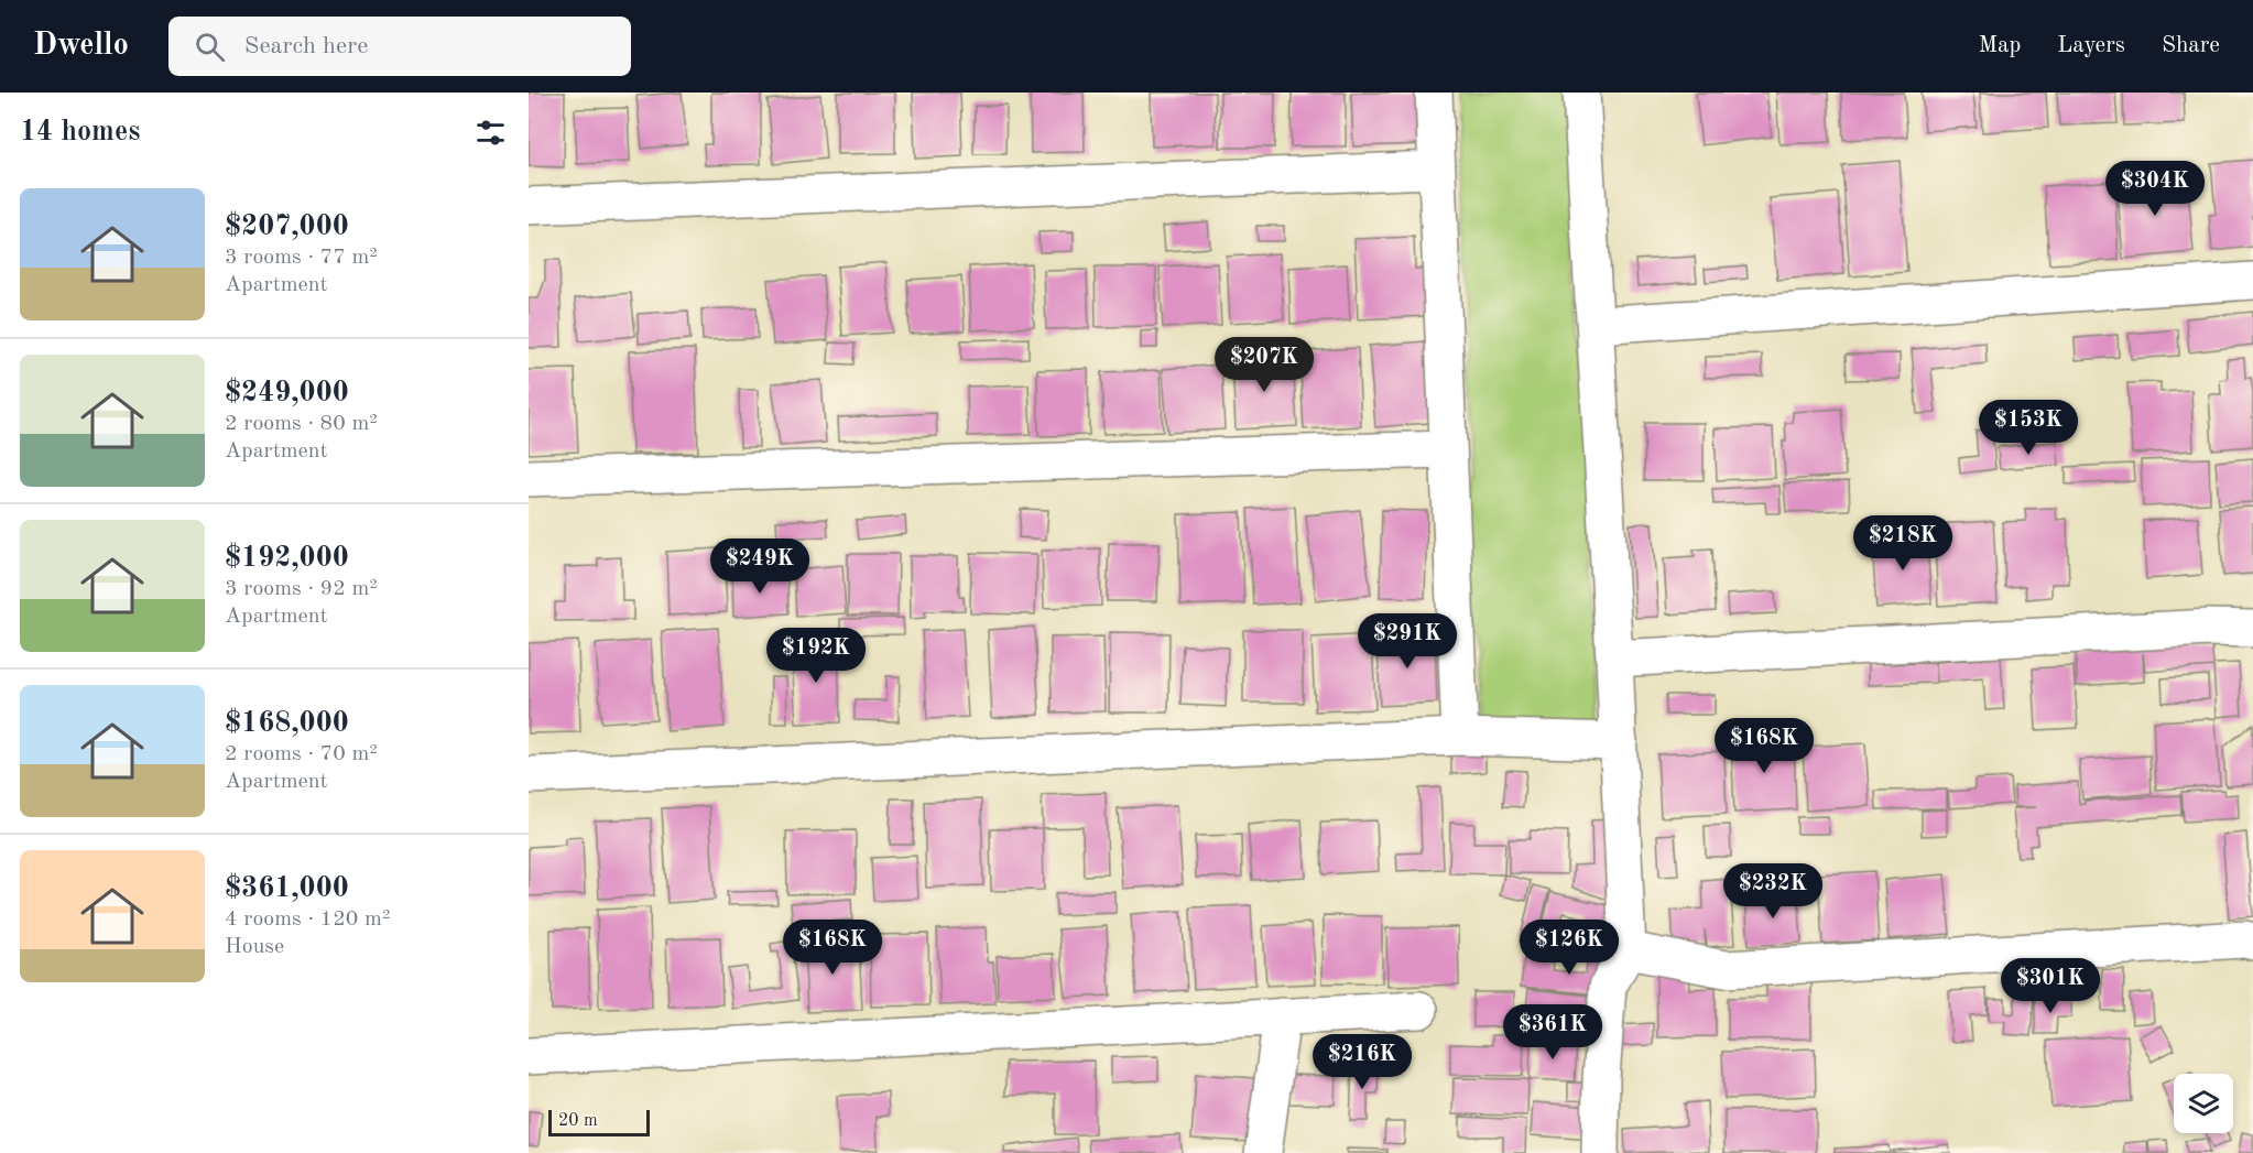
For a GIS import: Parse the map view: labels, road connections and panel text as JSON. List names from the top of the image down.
{
  "scale_bar": "20 m",
  "page": {
    "header": "Dwello",
    "search": "Search here",
    "nav": ["Map", "Layers", "Share"],
    "heading": "14 homes",
    "price": [
      "$304K",
      "$207K",
      "$153K",
      "$218K",
      "$249K",
      "$291K",
      "$192K",
      "$168K",
      "$232K",
      "$168K",
      "$126K",
      "$301K",
      "$361K",
      "$216K"
    ],
    "list": [
      {
        "name": "$207,000",
        "note": "3 rooms · 77 m² · Apartment"
      },
      {
        "name": "$249,000",
        "note": "2 rooms · 80 m² · Apartment"
      },
      {
        "name": "$192,000",
        "note": "3 rooms · 92 m² · Apartment"
      },
      {
        "name": "$168,000",
        "note": "2 rooms · 70 m² · Apartment"
      },
      {
        "name": "$361,000",
        "note": "4 rooms · 120 m² · House"
      }
    ],
    "scale": "20 m"
  }
}
